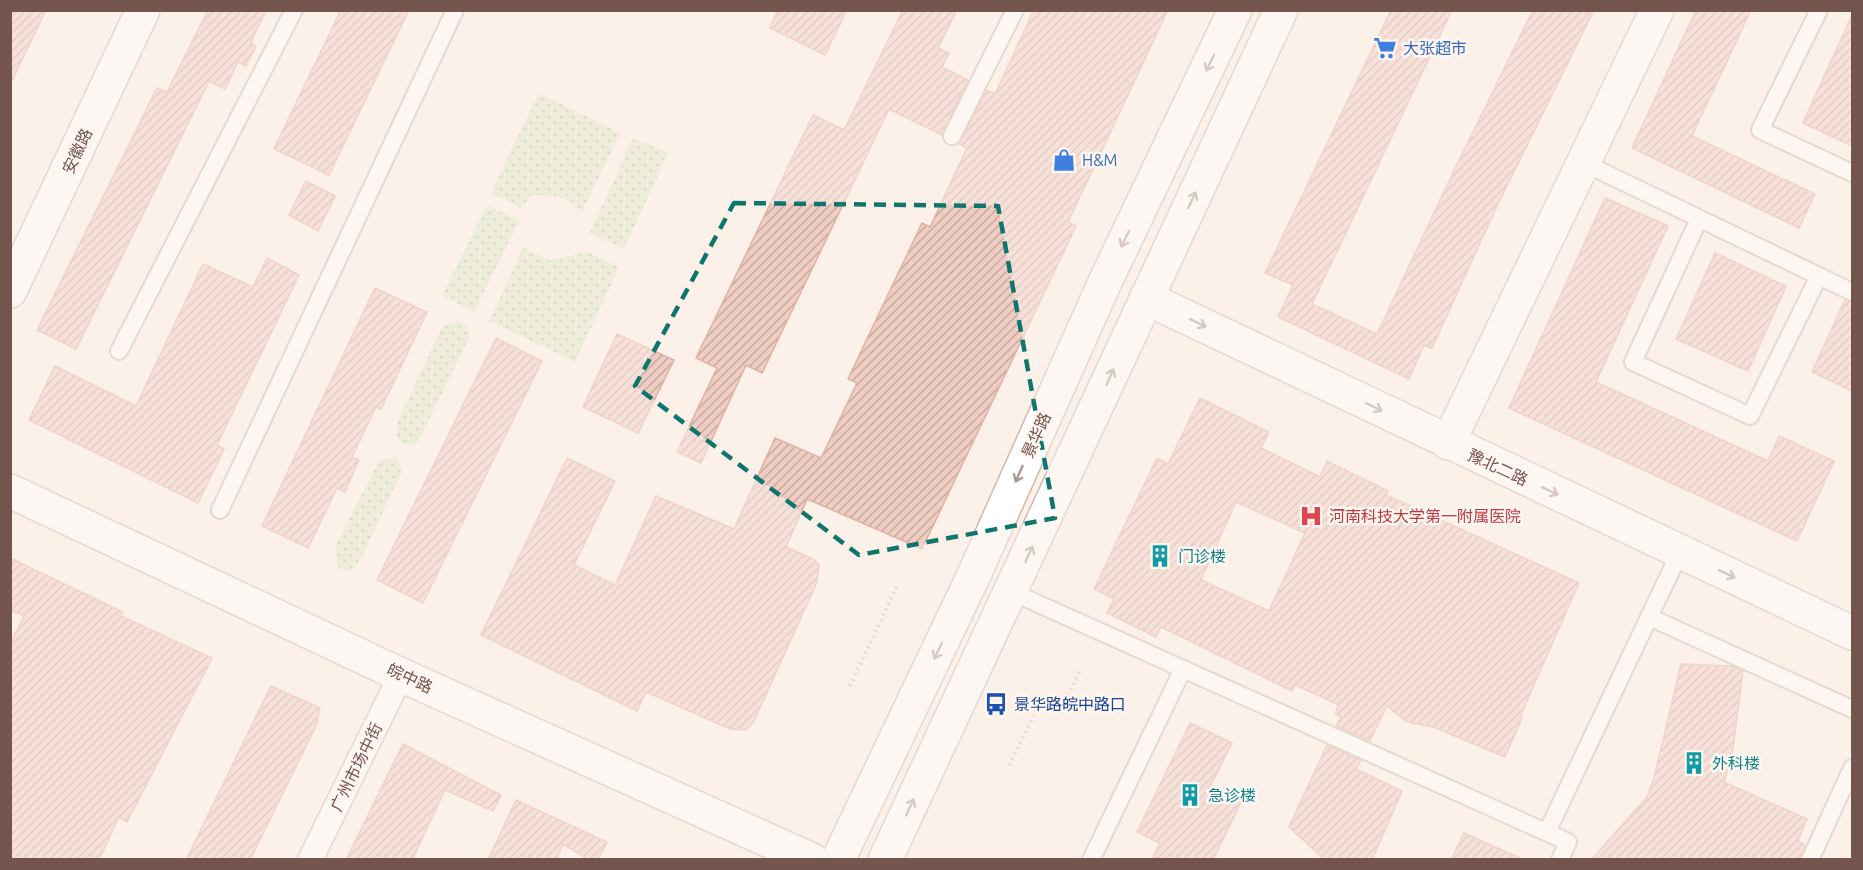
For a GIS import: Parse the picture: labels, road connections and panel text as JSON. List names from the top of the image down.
{
  "streets": {
    "street": [
      "安徽路",
      "景华路",
      "豫北二路",
      "皖中路",
      "广州市场中街"
    ]
  },
  "crossings": [
    ["皖中路", "广州市场中街"]
  ],
  "one_way": ["豫北二路"],
  "places": {
    "supermarket": ["大张超市"],
    "shop": ["H&M"],
    "hospital": ["河南科技大学第一附属医院"],
    "building": ["门诊楼", "外科楼", "急诊楼"],
    "bus stop": ["景华路皖中路口"]
  }
}
